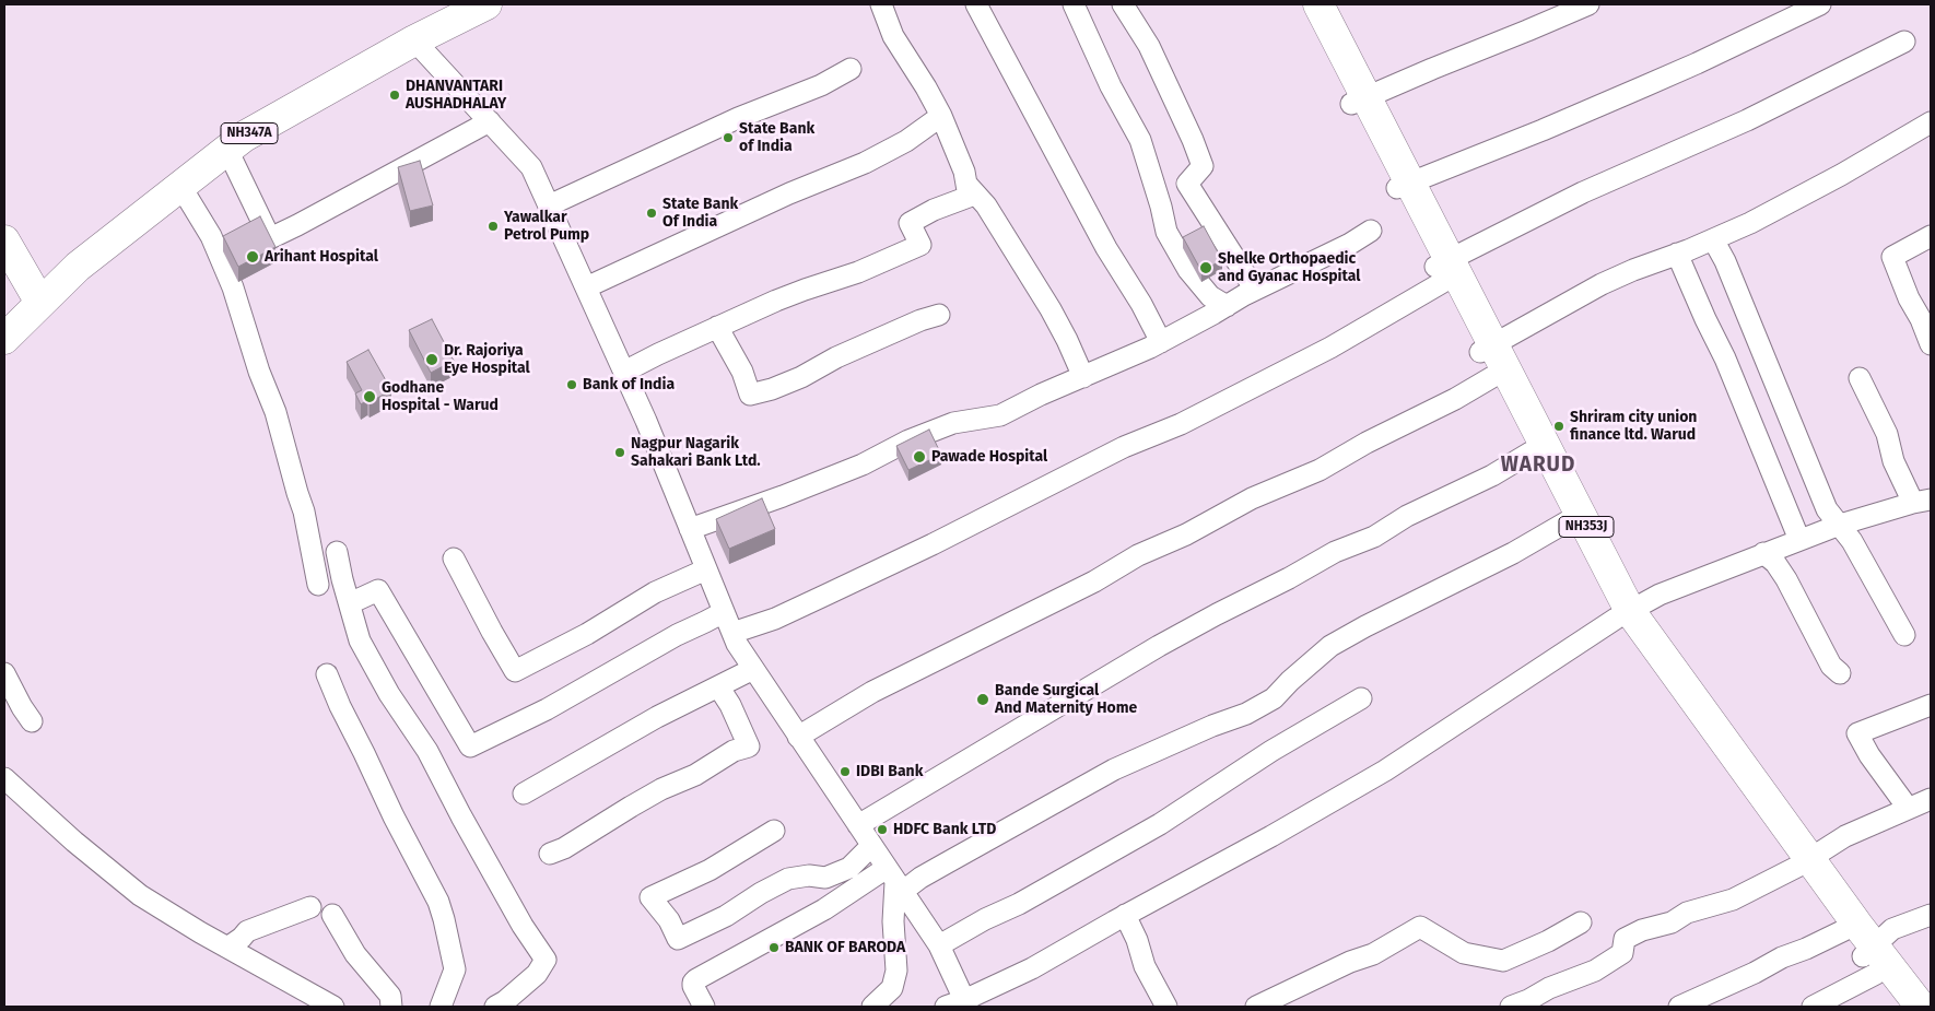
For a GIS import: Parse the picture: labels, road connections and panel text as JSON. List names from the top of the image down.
{
  "streets": {
    "highway": ["NH347A", "NH353J"]
  },
  "districts": ["WARUD"],
  "places": [
    "DHANVANTARI AUSHADHALAY",
    "State Bank of India",
    "State Bank Of India",
    "Yawalkar Petrol Pump",
    "Arihant Hospital",
    "Shelke Orthopaedic and Gyanac Hospital",
    "Dr. Rajoriya Eye Hospital",
    "Bank of India",
    "Godhane Hospital - Warud",
    "Shriram city union finance ltd. Warud",
    "Nagpur Nagarik Sahakari Bank Ltd.",
    "Pawade Hospital",
    "Bande Surgical And Maternity Home",
    "IDBI Bank",
    "HDFC Bank LTD",
    "BANK OF BARODA"
  ]
}
